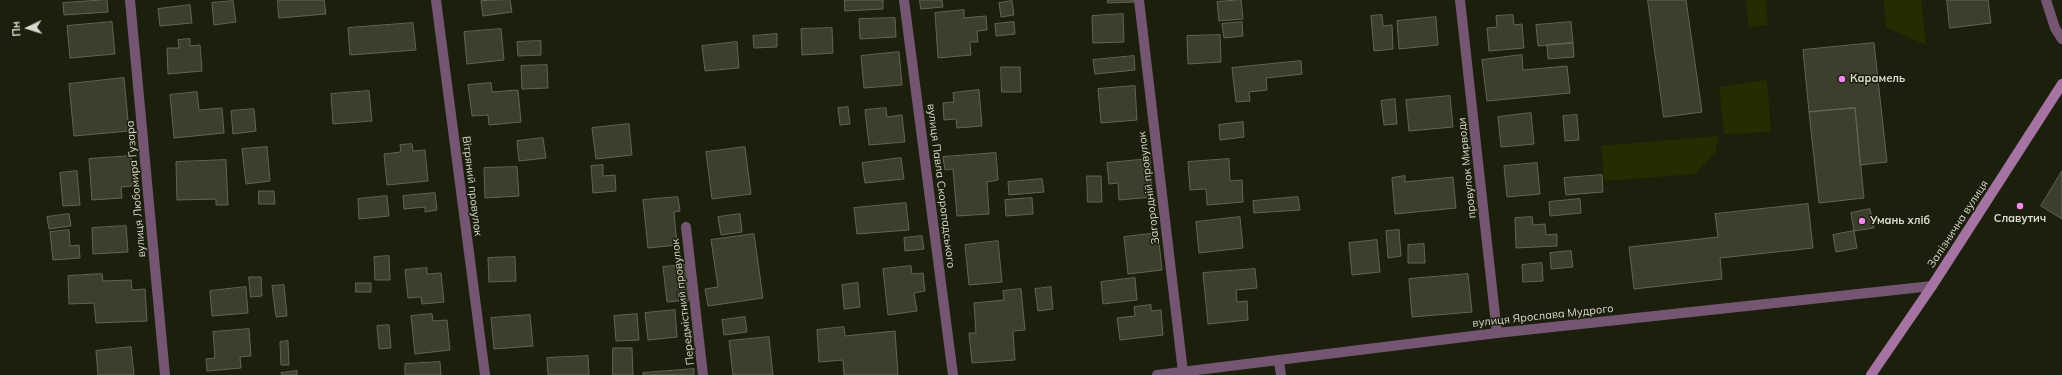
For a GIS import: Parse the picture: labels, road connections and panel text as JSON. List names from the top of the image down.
{
  "streets": {
    "main road": ["Залізнична вулиця"],
    "street": [
      "провулок Мирводи",
      "Вітряний провулок",
      "вулиця Павла Скоропадського",
      "Загородній провулок",
      "вулиця Любомира Гузара",
      "Передмістний провулок",
      "вулиця Ярослава Мудрого"
    ]
  },
  "crossings": [
    ["провулок Мирводи", "вулиця Ярослава Мудрого"],
    ["Загородній провулок", "вулиця Ярослава Мудрого"],
    ["Залізнична вулиця", "вулиця Ярослава Мудрого"]
  ],
  "places": ["Карамель", "Славутич", "Умань хліб"],
  "north": "left"
}
